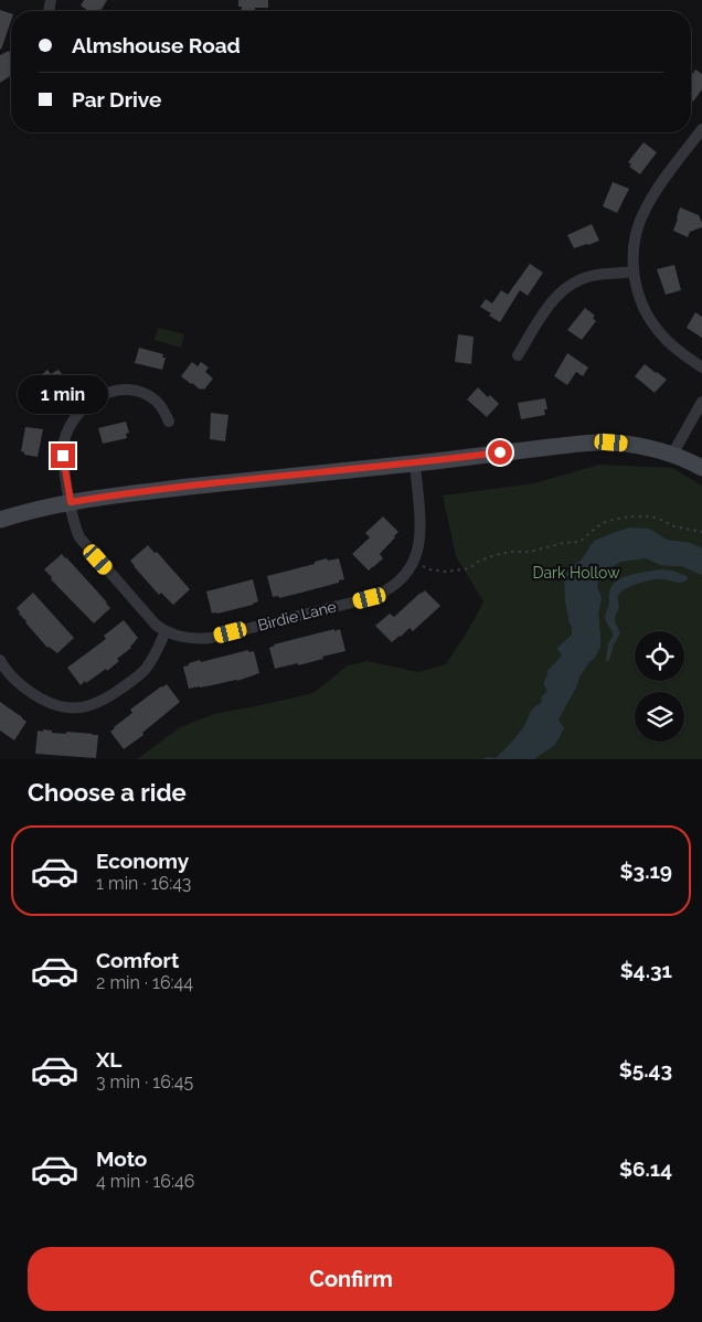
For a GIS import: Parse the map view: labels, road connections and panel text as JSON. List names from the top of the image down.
{
  "streets": {
    "street": ["Birdie Lane"]
  },
  "parks": ["Dark Hollow"],
  "page": {
    "banner": ["Almshouse Road", "Par Drive"],
    "bubble": "1 min",
    "heading": "Choose a ride",
    "list": [
      {
        "name": "Economy",
        "note": "1 min · 16:43",
        "value": "$3.19"
      },
      {
        "name": "Comfort",
        "note": "2 min · 16:44",
        "value": "$4.31"
      },
      {
        "name": "XL",
        "note": "3 min · 16:45",
        "value": "$5.43"
      },
      {
        "name": "Moto",
        "note": "4 min · 16:46",
        "value": "$6.14"
      }
    ],
    "buttons": "Confirm"
  }
}
